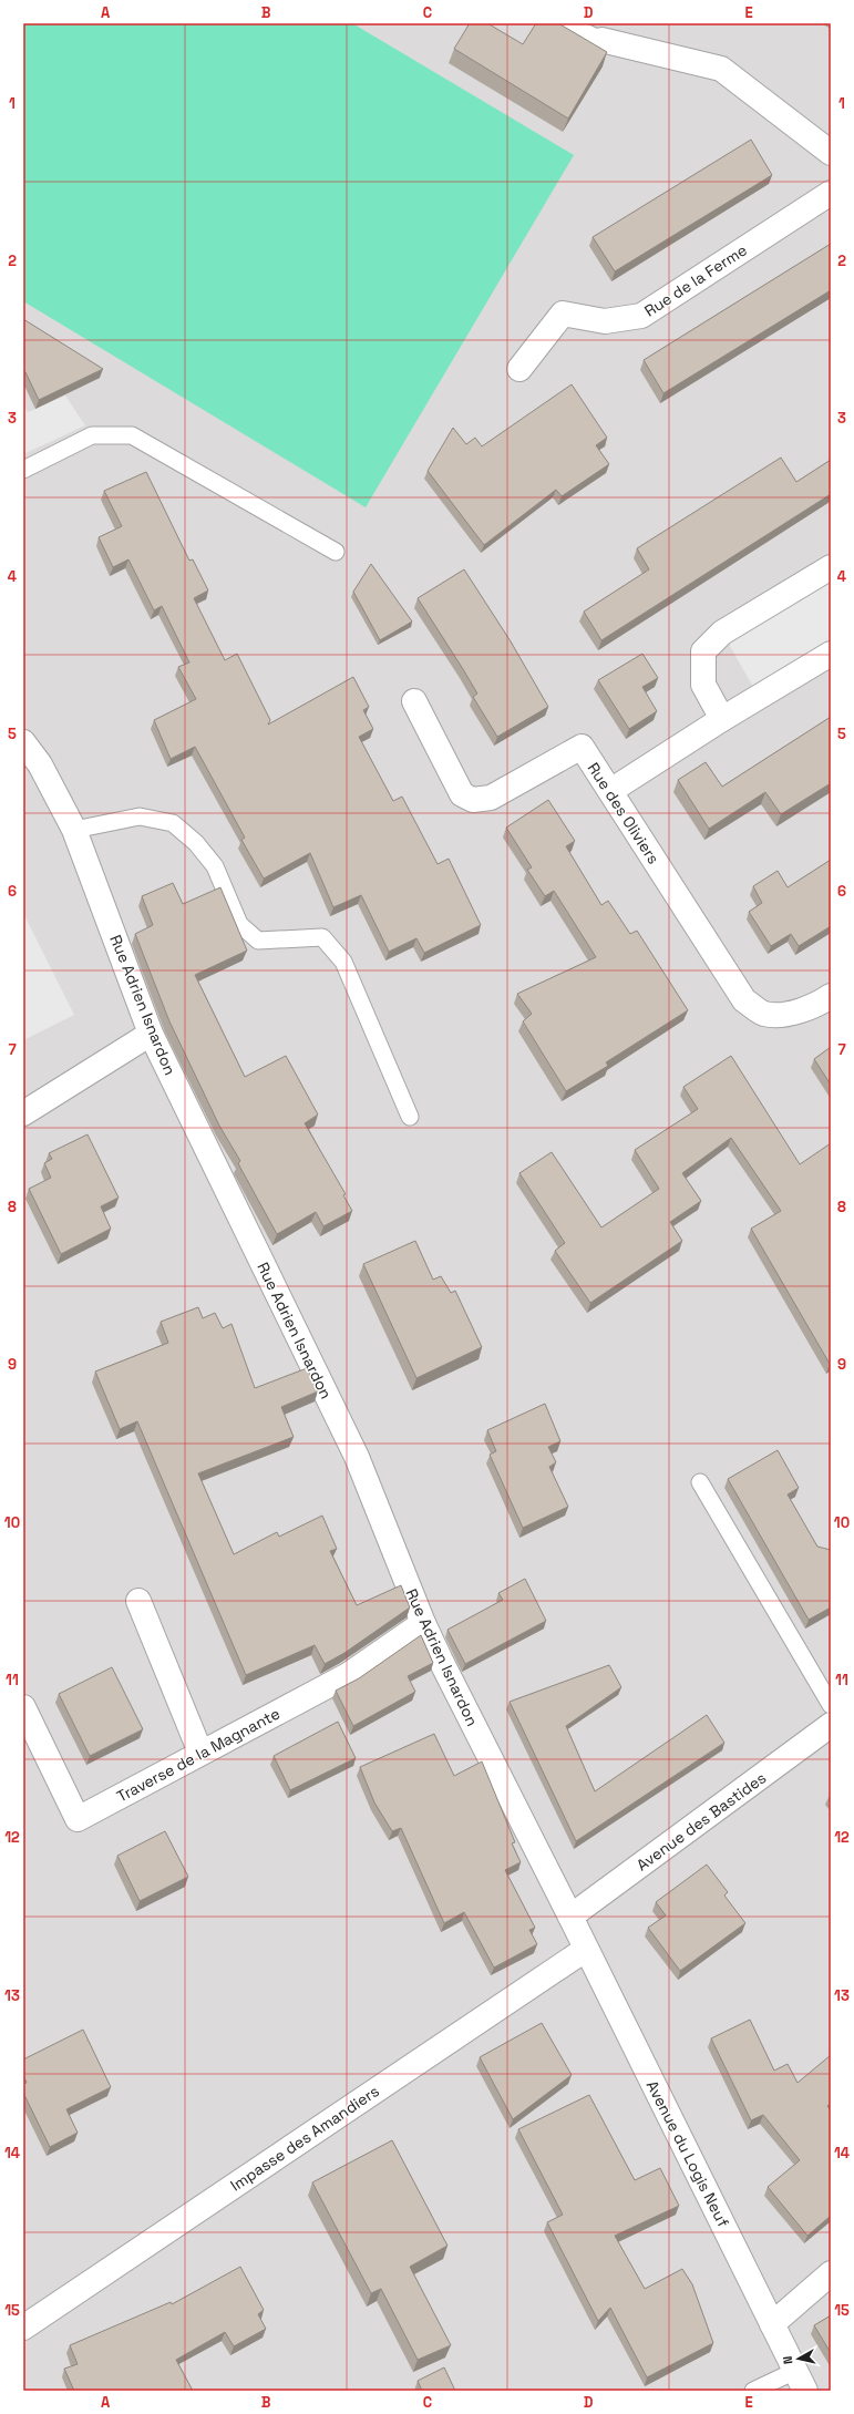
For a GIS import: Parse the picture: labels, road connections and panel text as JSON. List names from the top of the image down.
{
  "streets": {
    "street": [
      "Rue de la Ferme",
      "Rue des Oliviers",
      "Rue Adrien Isnardon",
      "Traverse de la Magnante",
      "Avenue des Bastides",
      "Impasse des Amandiers",
      "Avenue du Logis Neuf"
    ]
  },
  "crossings": [
    ["Rue Adrien Isnardon", "Traverse de la Magnante"],
    ["Rue Adrien Isnardon", "Avenue des Bastides"],
    ["Rue Adrien Isnardon", "Avenue du Logis Neuf"],
    ["Avenue des Bastides", "Avenue du Logis Neuf"],
    ["Impasse des Amandiers", "Avenue du Logis Neuf"]
  ],
  "north": "left",
  "grid": {
    "columns": [
      "A",
      "B",
      "C",
      "D",
      "E"
    ],
    "rows": [
      "1",
      "2",
      "3",
      "4",
      "5",
      "6",
      "7",
      "8",
      "9",
      "10",
      "11",
      "12",
      "13",
      "14",
      "15"
    ]
  }
}
